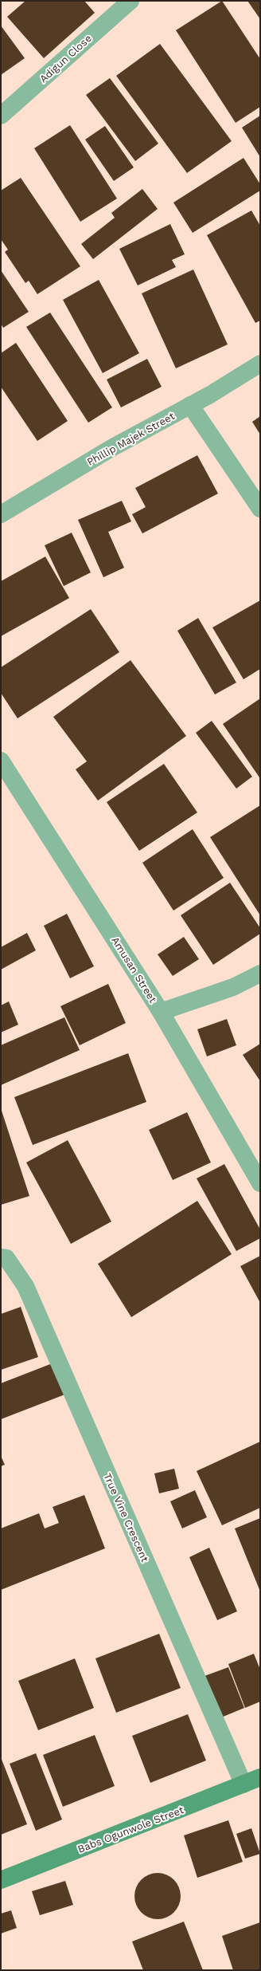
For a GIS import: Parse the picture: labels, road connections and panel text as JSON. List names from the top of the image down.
{
  "streets": {
    "street": [
      "Adigun Close",
      "Phillip Majek Street",
      "Amusan Street",
      "True Vine Crescent",
      "Babs Ogunwole Street"
    ]
  },
  "crossings": [
    ["True Vine Crescent", "Babs Ogunwole Street"]
  ]
}
